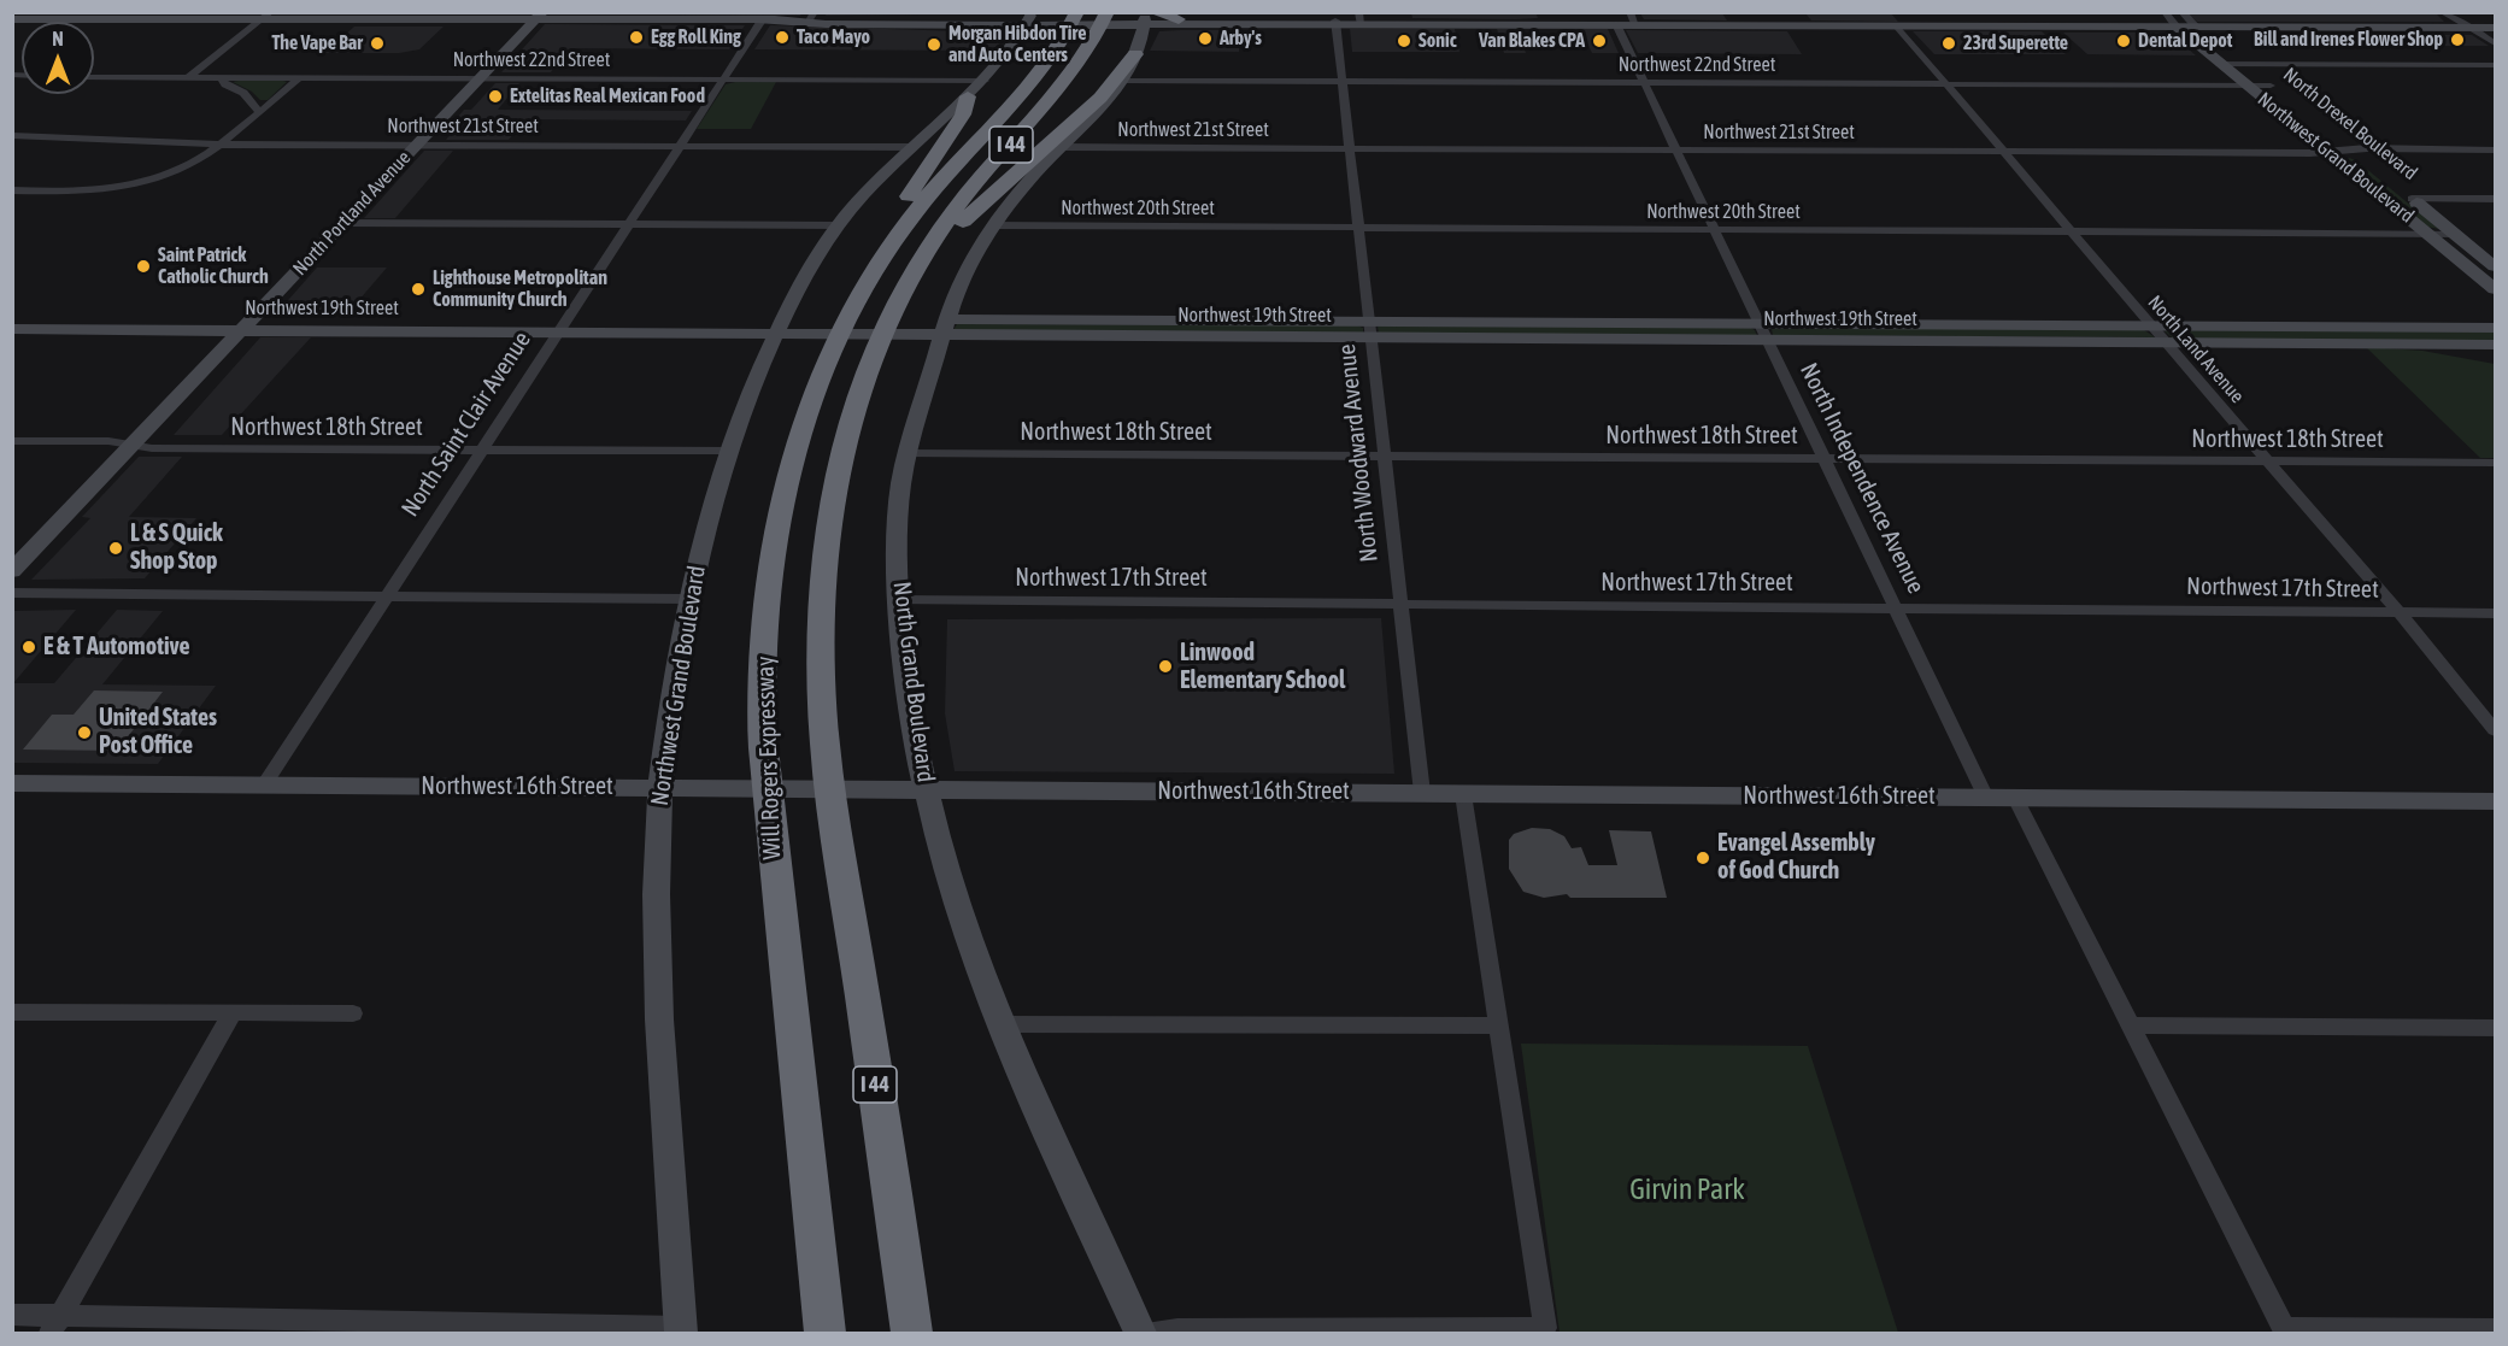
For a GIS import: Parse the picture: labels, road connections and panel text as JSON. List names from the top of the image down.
{
  "streets": {
    "highway": ["I 44", "Will Rogers Expressway"],
    "main road": [
      "North Drexel Boulevard",
      "Northwest Grand Boulevard",
      "North Portland Avenue",
      "Northwest 19th Street",
      "North Grand Boulevard",
      "Northwest 16th Street"
    ],
    "street": [
      "Northwest 22nd Street",
      "Northwest 21st Street",
      "Northwest 20th Street",
      "North Land Avenue",
      "North Saint Clair Avenue",
      "Northwest 18th Street",
      "North Woodward Avenue",
      "North Independence Avenue",
      "Northwest 17th Street"
    ]
  },
  "crossings": [
    ["Northwest 22nd Street", "North Drexel Boulevard"],
    ["Northwest 22nd Street", "Northwest Grand Boulevard"],
    ["Northwest 22nd Street", "North Portland Avenue"],
    ["Northwest 22nd Street", "North Land Avenue"],
    ["Northwest 22nd Street", "North Saint Clair Avenue"],
    ["Northwest 22nd Street", "North Woodward Avenue"],
    ["Northwest 22nd Street", "North Independence Avenue"],
    ["Northwest 22nd Street", "North Grand Boulevard"],
    ["North Drexel Boulevard", "Northwest 21st Street"],
    ["North Drexel Boulevard", "Northwest 20th Street"],
    ["Northwest 21st Street", "Northwest Grand Boulevard"],
    ["Northwest 21st Street", "North Portland Avenue"],
    ["Northwest 21st Street", "North Land Avenue"],
    ["Northwest 21st Street", "North Saint Clair Avenue"],
    ["Northwest 21st Street", "North Woodward Avenue"],
    ["Northwest 21st Street", "North Independence Avenue"],
    ["Northwest 21st Street", "North Grand Boulevard"],
    ["Northwest Grand Boulevard", "Northwest 20th Street"],
    ["Northwest Grand Boulevard", "Northwest 19th Street"],
    ["Northwest Grand Boulevard", "Northwest 18th Street"],
    ["Northwest Grand Boulevard", "Northwest 16th Street"],
    ["Northwest 20th Street", "North Land Avenue"],
    ["Northwest 20th Street", "North Woodward Avenue"],
    ["Northwest 20th Street", "North Independence Avenue"],
    ["Northwest 20th Street", "North Grand Boulevard"],
    ["North Portland Avenue", "Northwest 19th Street"],
    ["North Portland Avenue", "Northwest 18th Street"],
    ["Northwest 19th Street", "North Land Avenue"],
    ["Northwest 19th Street", "North Saint Clair Avenue"],
    ["Northwest 19th Street", "North Woodward Avenue"],
    ["Northwest 19th Street", "North Independence Avenue"],
    ["Northwest 19th Street", "North Grand Boulevard"],
    ["North Land Avenue", "Northwest 18th Street"],
    ["North Land Avenue", "Northwest 17th Street"],
    ["North Saint Clair Avenue", "Northwest 18th Street"],
    ["North Saint Clair Avenue", "Northwest 16th Street"],
    ["Northwest 18th Street", "North Woodward Avenue"],
    ["Northwest 18th Street", "North Independence Avenue"],
    ["Northwest 18th Street", "North Grand Boulevard"],
    ["North Woodward Avenue", "Northwest 17th Street"],
    ["North Woodward Avenue", "Northwest 16th Street"],
    ["North Independence Avenue", "Northwest 17th Street"],
    ["North Independence Avenue", "Northwest 16th Street"],
    ["Northwest 17th Street", "North Grand Boulevard"],
    ["North Grand Boulevard", "Northwest 16th Street"]
  ],
  "parks": ["Girvin Park"],
  "places": [
    "Egg Roll King",
    "Taco Mayo",
    "Arby's",
    "Bill and Irenes Flower Shop",
    "Sonic",
    "Van Blakes CPA",
    "Dental Depot",
    "The Vape Bar",
    "23rd Superette",
    "Morgan Hibdon Tire and Auto Centers",
    "Extelitas Real Mexican Food",
    "Saint Patrick Catholic Church",
    "Lighthouse Metropolitan Community Church",
    "L & S Quick Shop Stop",
    "E & T Automotive",
    "Linwood Elementary School",
    "United States Post Office",
    "Evangel Assembly of God Church"
  ],
  "north": "top"
}
